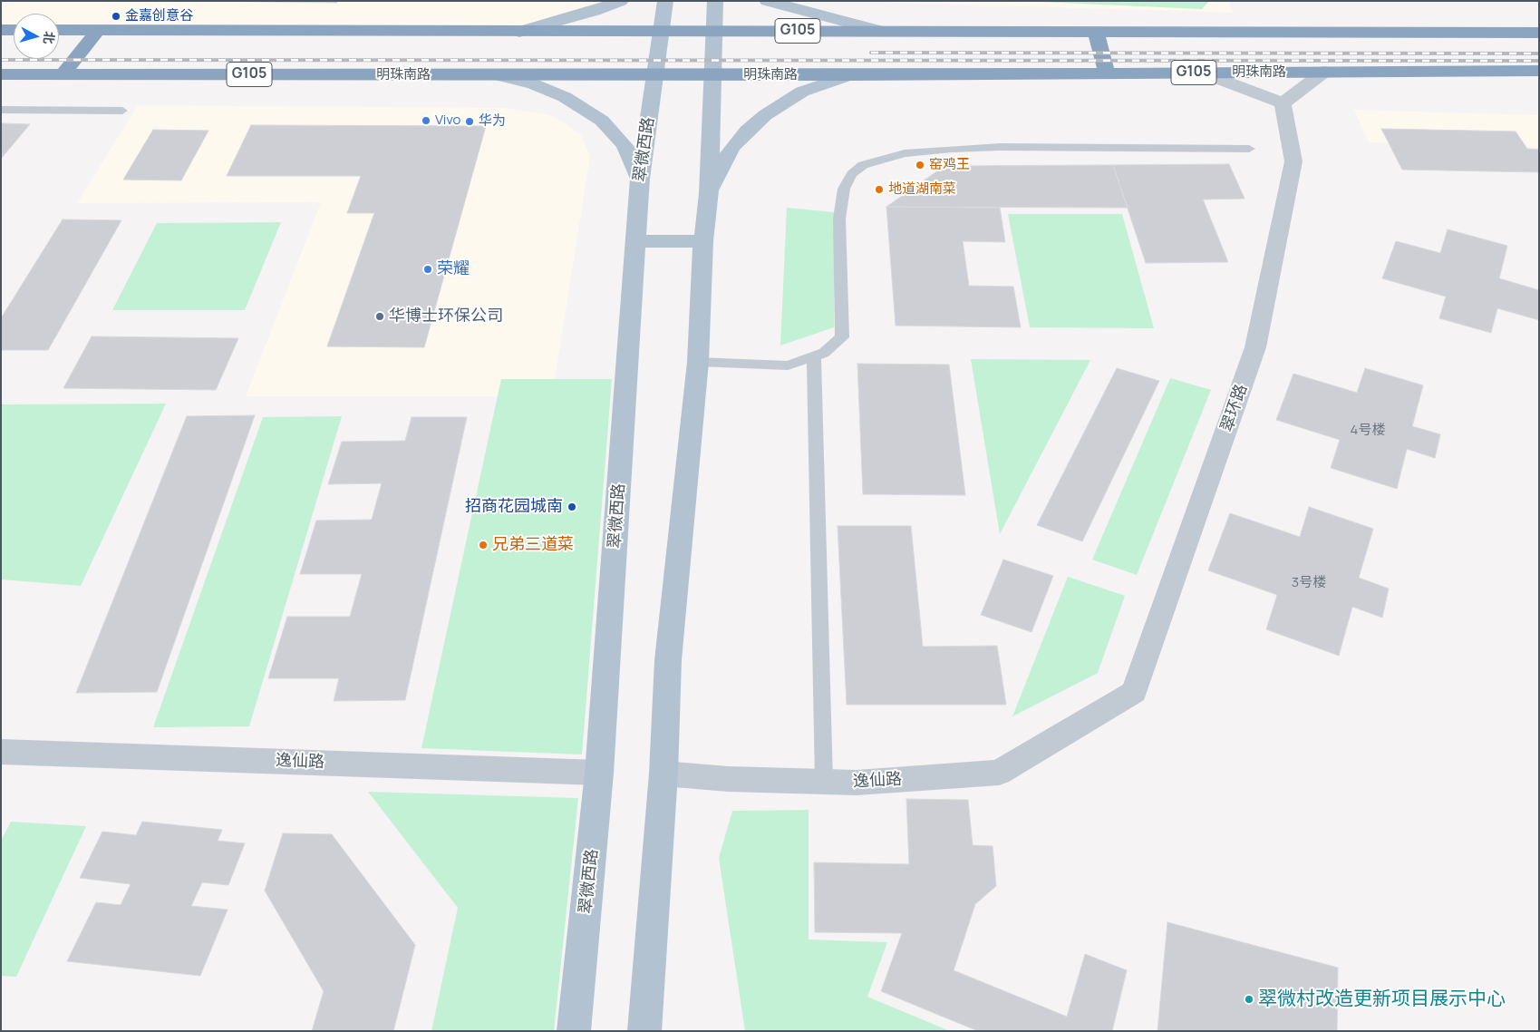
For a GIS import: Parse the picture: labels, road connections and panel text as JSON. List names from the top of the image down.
{
  "streets": {
    "highway": ["G105", "明珠南路"],
    "main road": ["翠微西路"],
    "street": ["翠环路", "逸仙路"]
  },
  "crossings": [
    ["G105", "翠微西路"],
    ["明珠南路", "翠微西路"],
    ["翠微西路", "逸仙路"],
    ["翠环路", "逸仙路"]
  ],
  "places": [
    "金嘉创意谷",
    "Vivo",
    "华为",
    "窑鸡王",
    "地道湖南菜",
    "荣耀",
    "华博士环保公司",
    "招商花园城南",
    "兄弟三道菜",
    "翠微村改造更新项目展示中心"
  ],
  "house_numbers": ["4号楼", "3号楼"],
  "north": "right"
}
